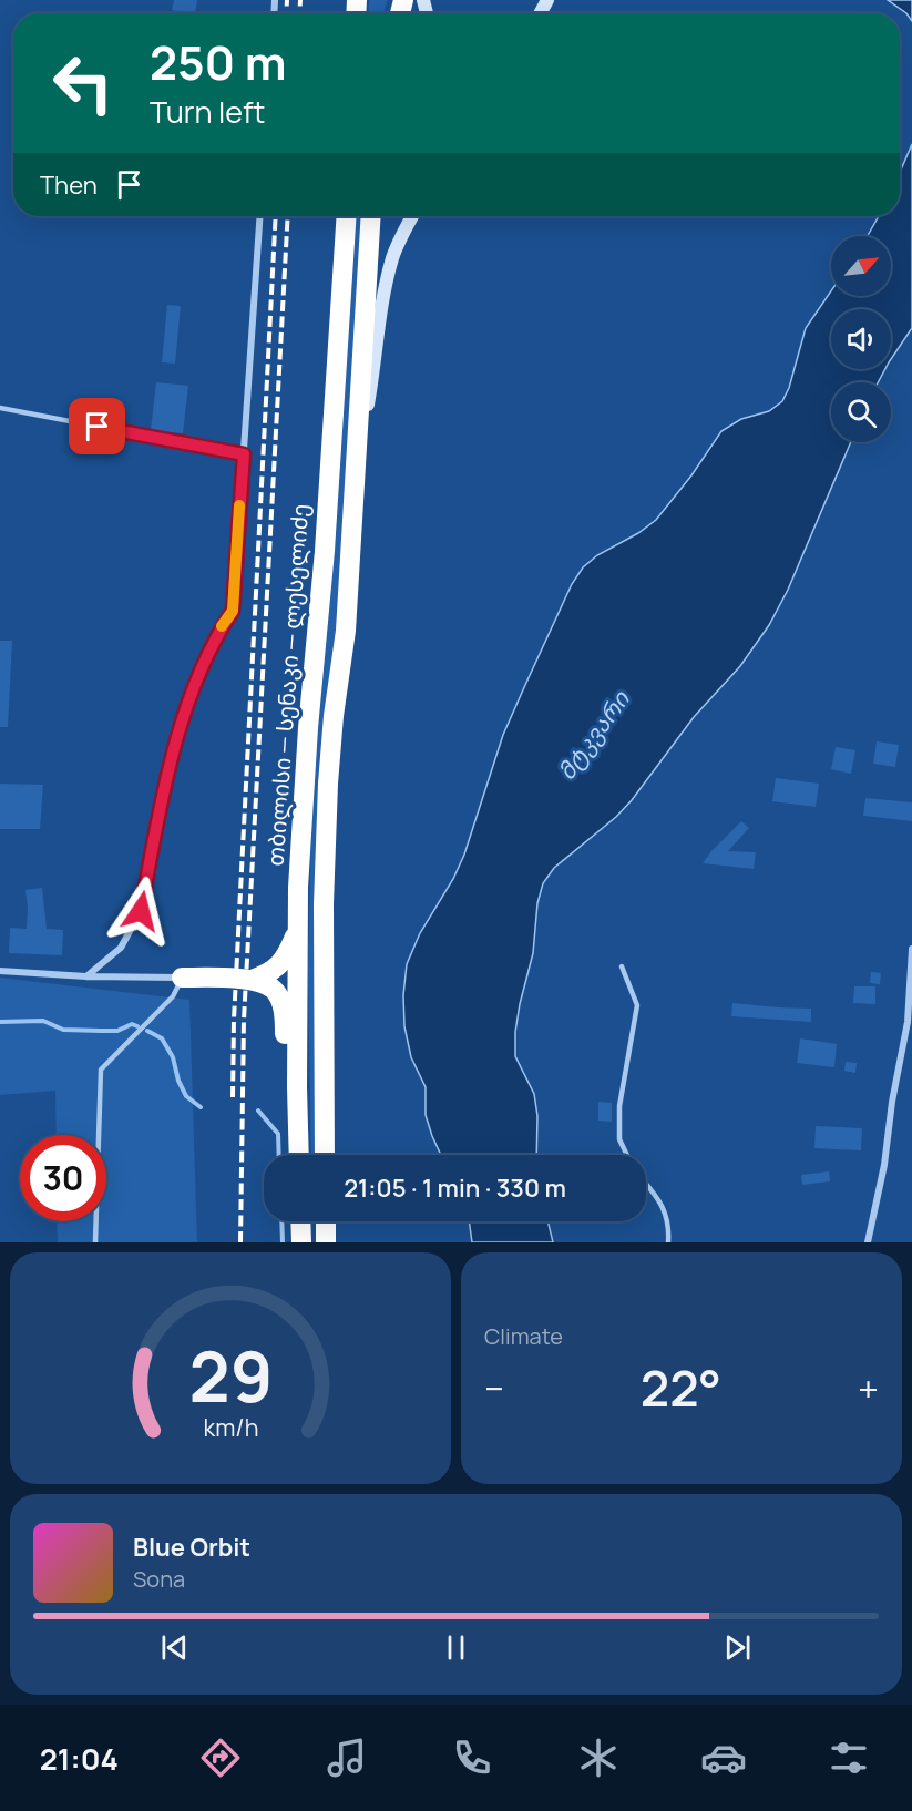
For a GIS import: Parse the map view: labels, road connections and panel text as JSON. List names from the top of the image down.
{
  "streets": {
    "highway": ["თბილისი — სენაკი — ლესელიძე"]
  },
  "water": ["მტკვარი"],
  "north": "top right",
  "page": {
    "turn": ["250 m", "Turn left"],
    "then": "Then",
    "limit": "30",
    "trip": "21:05 · 1 min · 330 m",
    "tile": "Climate",
    "heat": ["−", "22°", "+"],
    "song": ["Blue Orbit", "Sona"],
    "tabs": "21:04",
    "gauge": ["29", "km/h"]
  }
}
